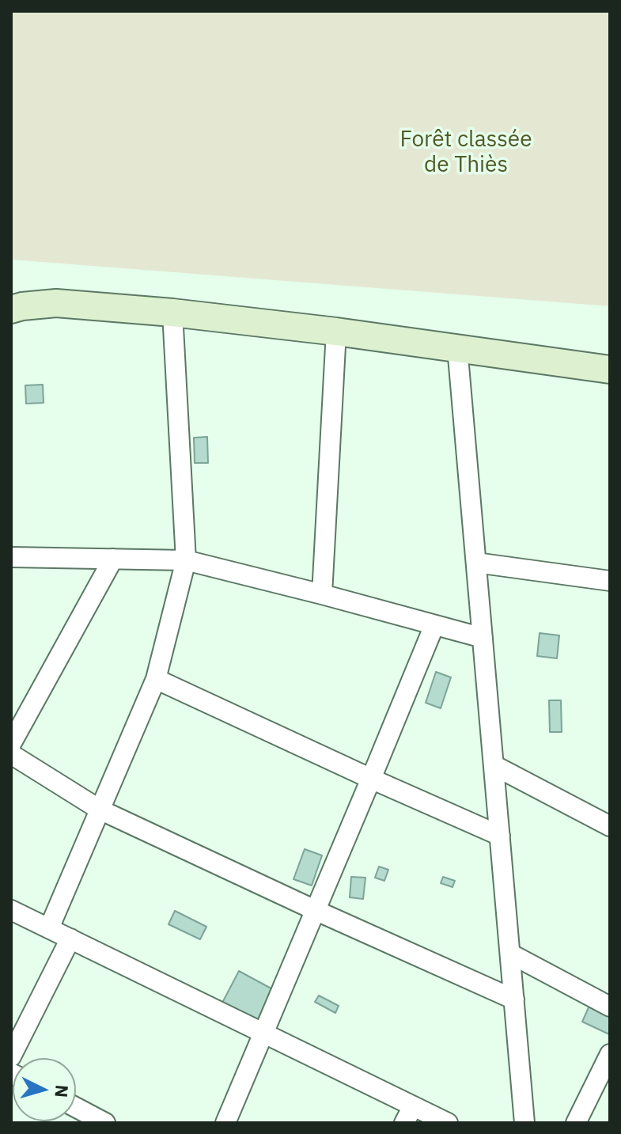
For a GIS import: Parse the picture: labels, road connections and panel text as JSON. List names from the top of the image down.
{
  "parks": ["Forêt classée de Thiès"],
  "north": "right"
}
